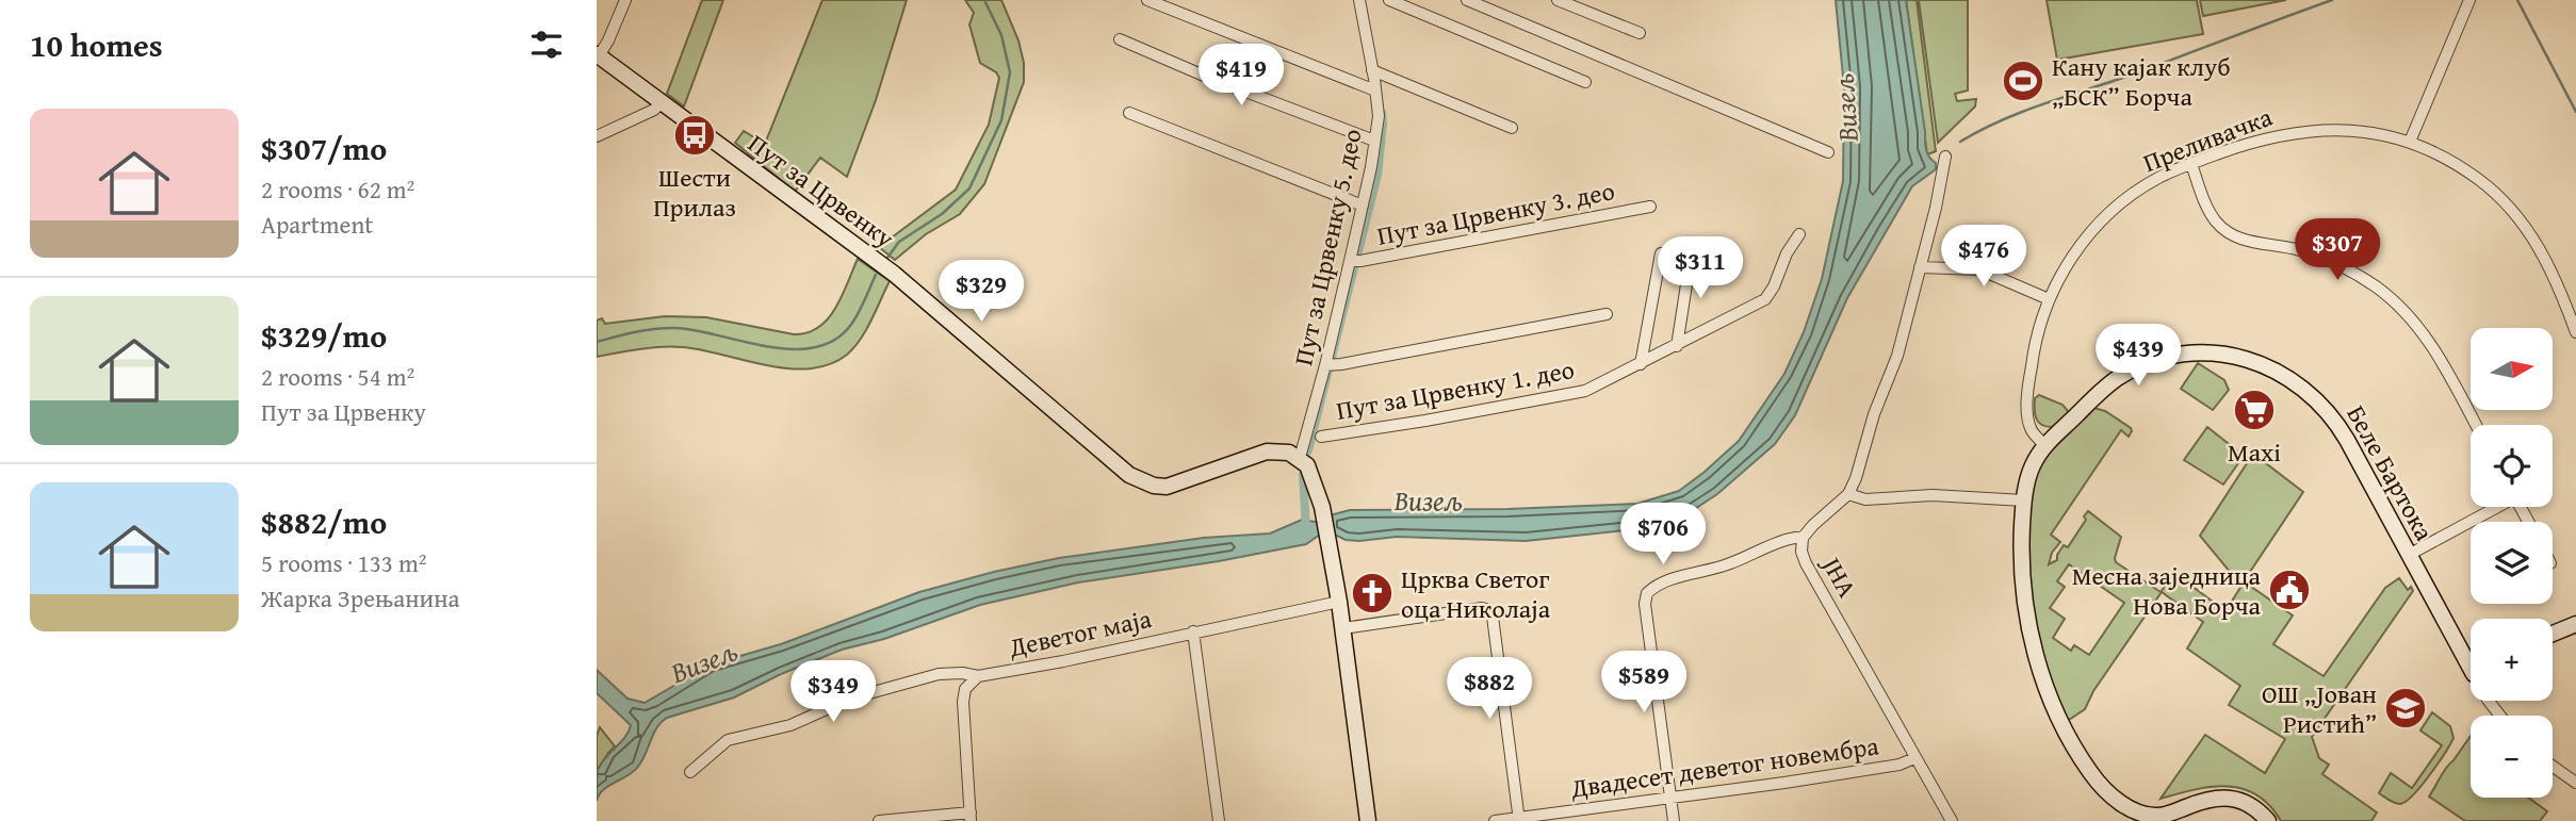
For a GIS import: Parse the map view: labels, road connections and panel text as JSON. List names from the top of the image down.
{
  "streets": {
    "street": [
      "Преливачка",
      "Пут за Црвенку",
      "Пут за Црвенку 3. део",
      "Пут за Црвенку 5. део",
      "Пут за Црвенку 1. део",
      "Беле Бартока",
      "ЈНА",
      "Деветог маја",
      "Двадесет деветог новембра"
    ]
  },
  "crossings": [
    ["Преливачка", "Беле Бартока"],
    ["Пут за Црвенку", "Пут за Црвенку 5. део"],
    ["Пут за Црвенку 3. део", "Пут за Црвенку 5. део"],
    ["ЈНА", "Двадесет деветог новембра"]
  ],
  "water": ["Визељ"],
  "places": {
    "sports": ["Кану кајак клуб „БСК” Борча"],
    "bus stop": ["Шести Прилаз"],
    "supermarket": ["Maxi"],
    "public building": ["Месна заједница Нова Борча"],
    "church": ["Црква Светог оца Николаја"],
    "school or university": ["ОШ „Јован Ристић”"]
  },
  "north": "right",
  "page": {
    "heading": "10 homes",
    "price": [
      "$419",
      "$307",
      "$476",
      "$311",
      "$329",
      "$439",
      "$706",
      "$589",
      "$882",
      "$349"
    ],
    "list": [
      {
        "name": "$307/mo",
        "note": "2 rooms · 62 m² · Apartment"
      },
      {
        "name": "$329/mo",
        "note": "2 rooms · 54 m² · Пут за Црвенку"
      },
      {
        "name": "$882/mo",
        "note": "5 rooms · 133 m² · Жарка Зрењанина"
      }
    ],
    "map_buttons": ["+", "−"]
  }
}
